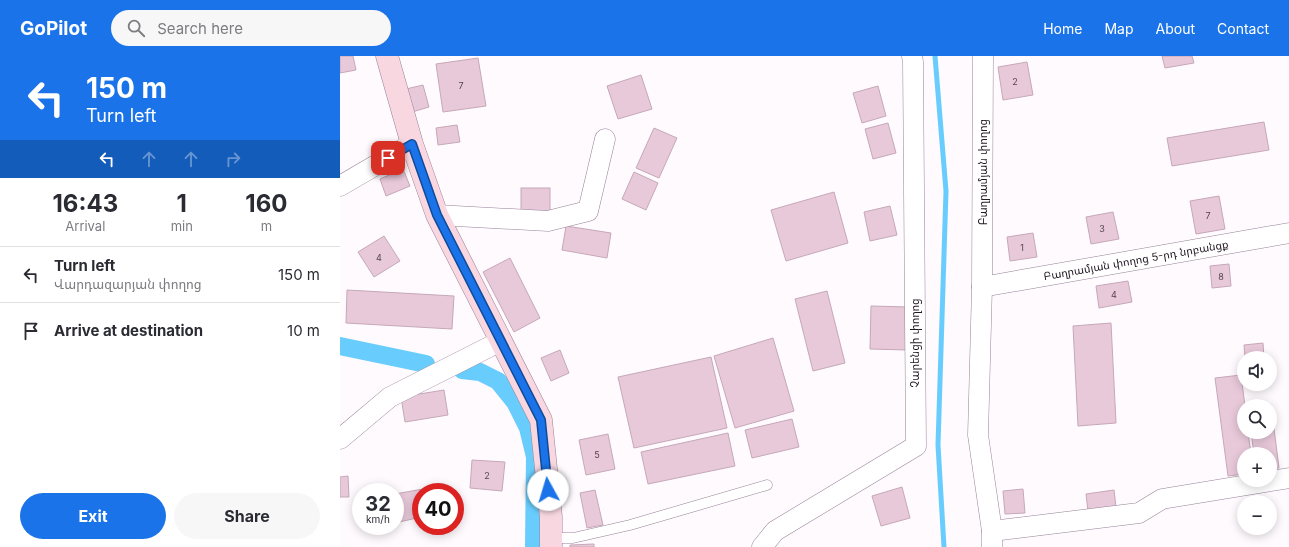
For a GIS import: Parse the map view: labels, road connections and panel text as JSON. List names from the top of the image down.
{
  "streets": {
    "street": ["Բաղրամյան փողոց", "Բաղրամյան փողոց 5-րդ նրբանցք", "Չարենցի փողոց"]
  },
  "crossings": [
    ["Բաղրամյան փողոց", "Բաղրամյան փողոց 5-րդ նրբանցք"]
  ],
  "house_numbers": [
    "2",
    "7",
    "7",
    "3",
    "1",
    "4",
    "8",
    "4",
    "5",
    "2"
  ],
  "page": {
    "header": "GoPilot",
    "search": "Search here",
    "nav": [
      "Home",
      "Map",
      "About",
      "Contact"
    ],
    "turn": ["150 m", "Turn left"],
    "eta": [
      "16:43",
      "Arrival",
      "1",
      "min",
      "160",
      "m"
    ],
    "list": [
      {
        "name": "Turn left",
        "note": "Վարդազարյան փողոց",
        "value": "150 m"
      },
      {
        "name": "Arrive at destination",
        "value": "10 m"
      }
    ],
    "map_buttons": ["+", "−"],
    "speed": "32 km/h",
    "limit": "40",
    "buttons": ["Exit", "Share"]
  }
}
